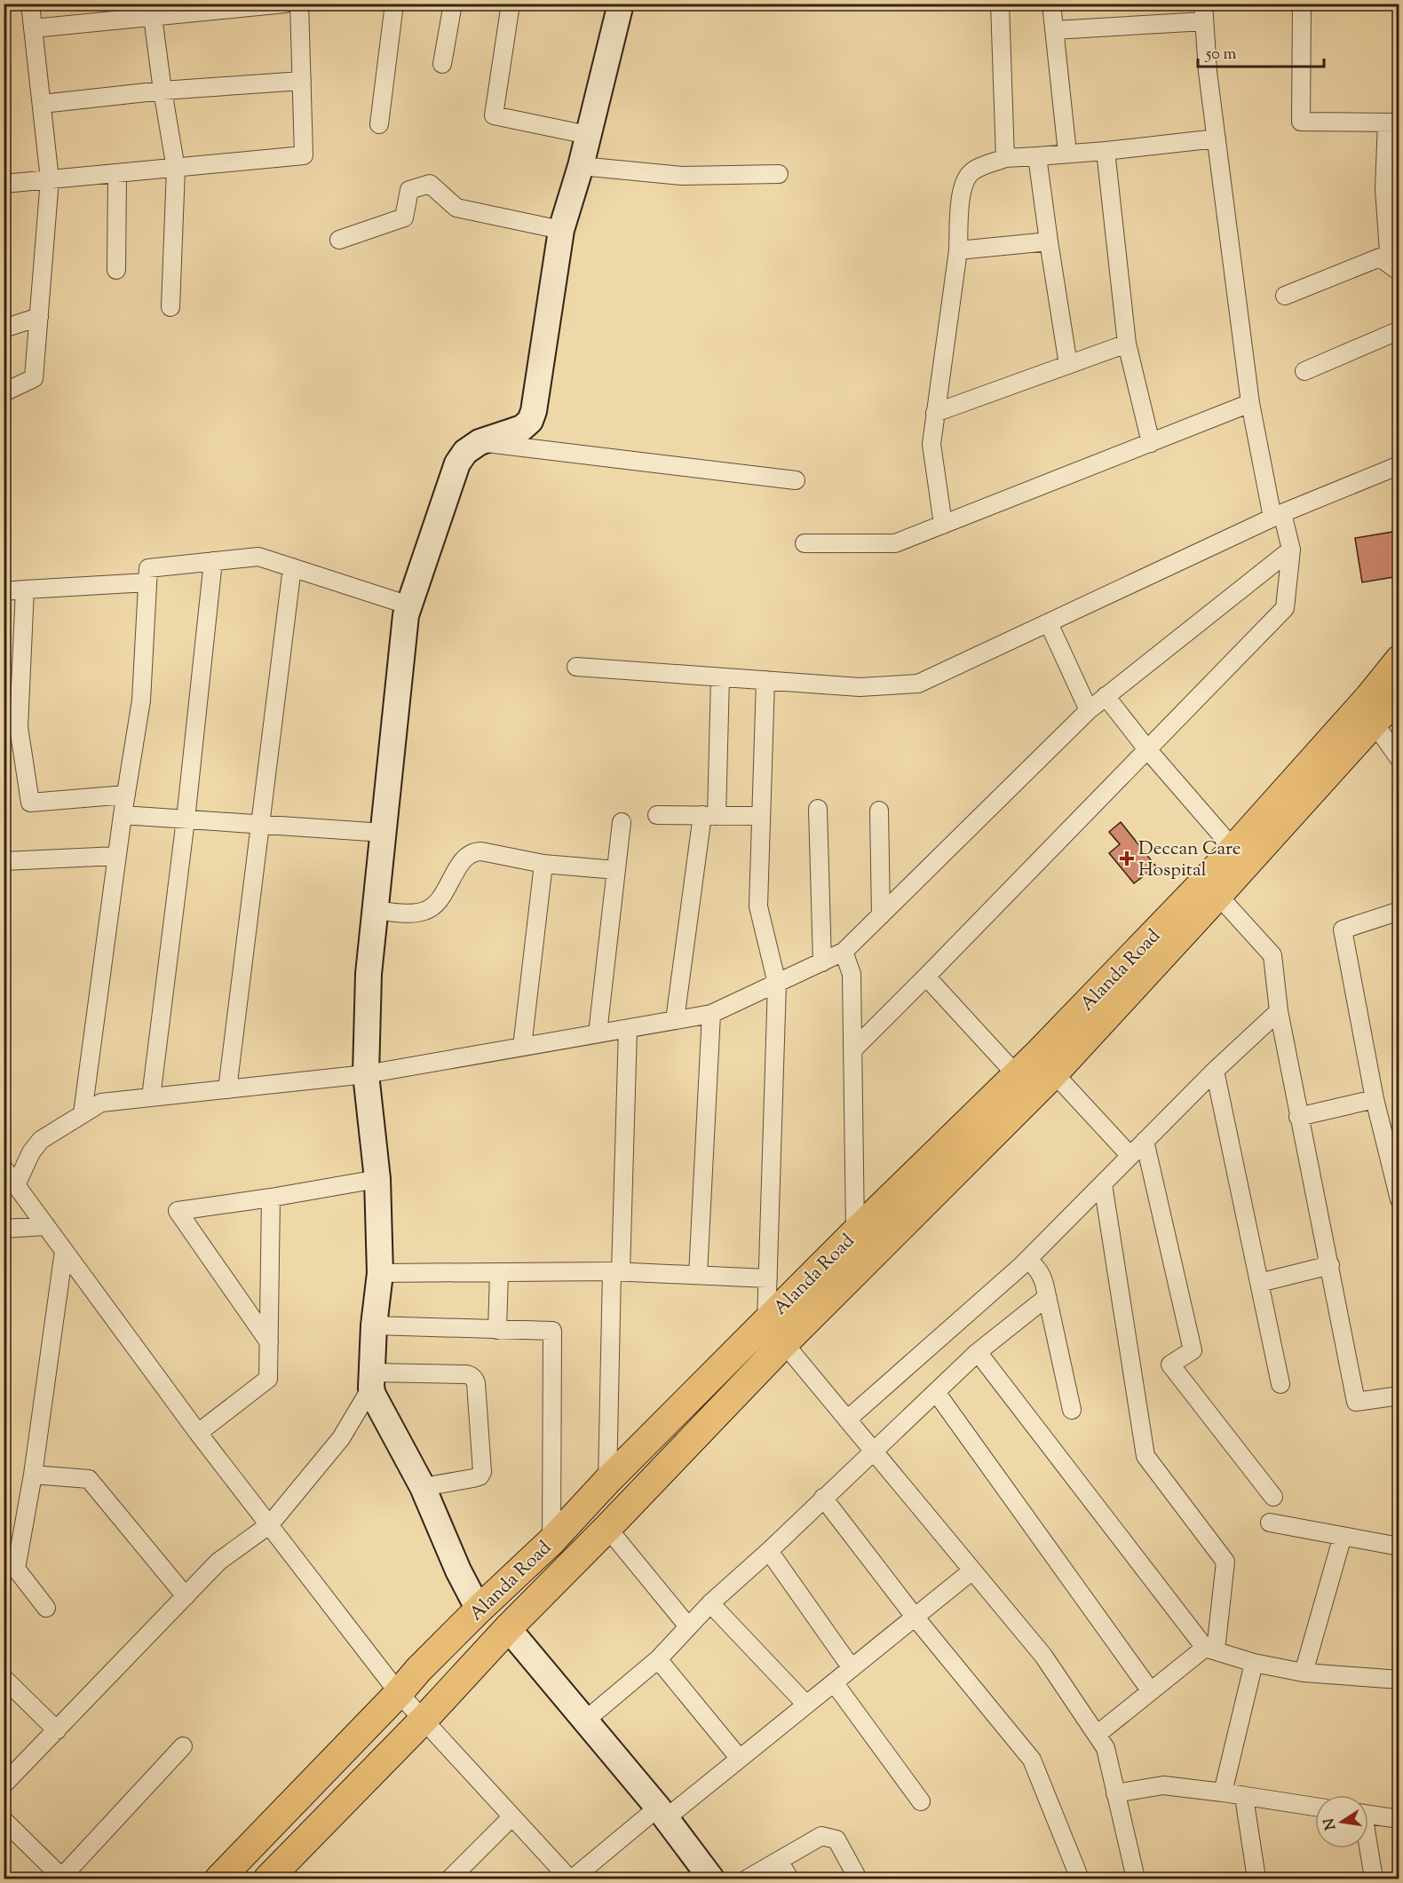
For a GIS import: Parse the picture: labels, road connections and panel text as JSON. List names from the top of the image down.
{
  "streets": {
    "main road": ["Alanda Road"]
  },
  "places": {
    "health": ["Deccan Care Hospital"]
  },
  "scale_bar": "50 m",
  "north": "left"
}
